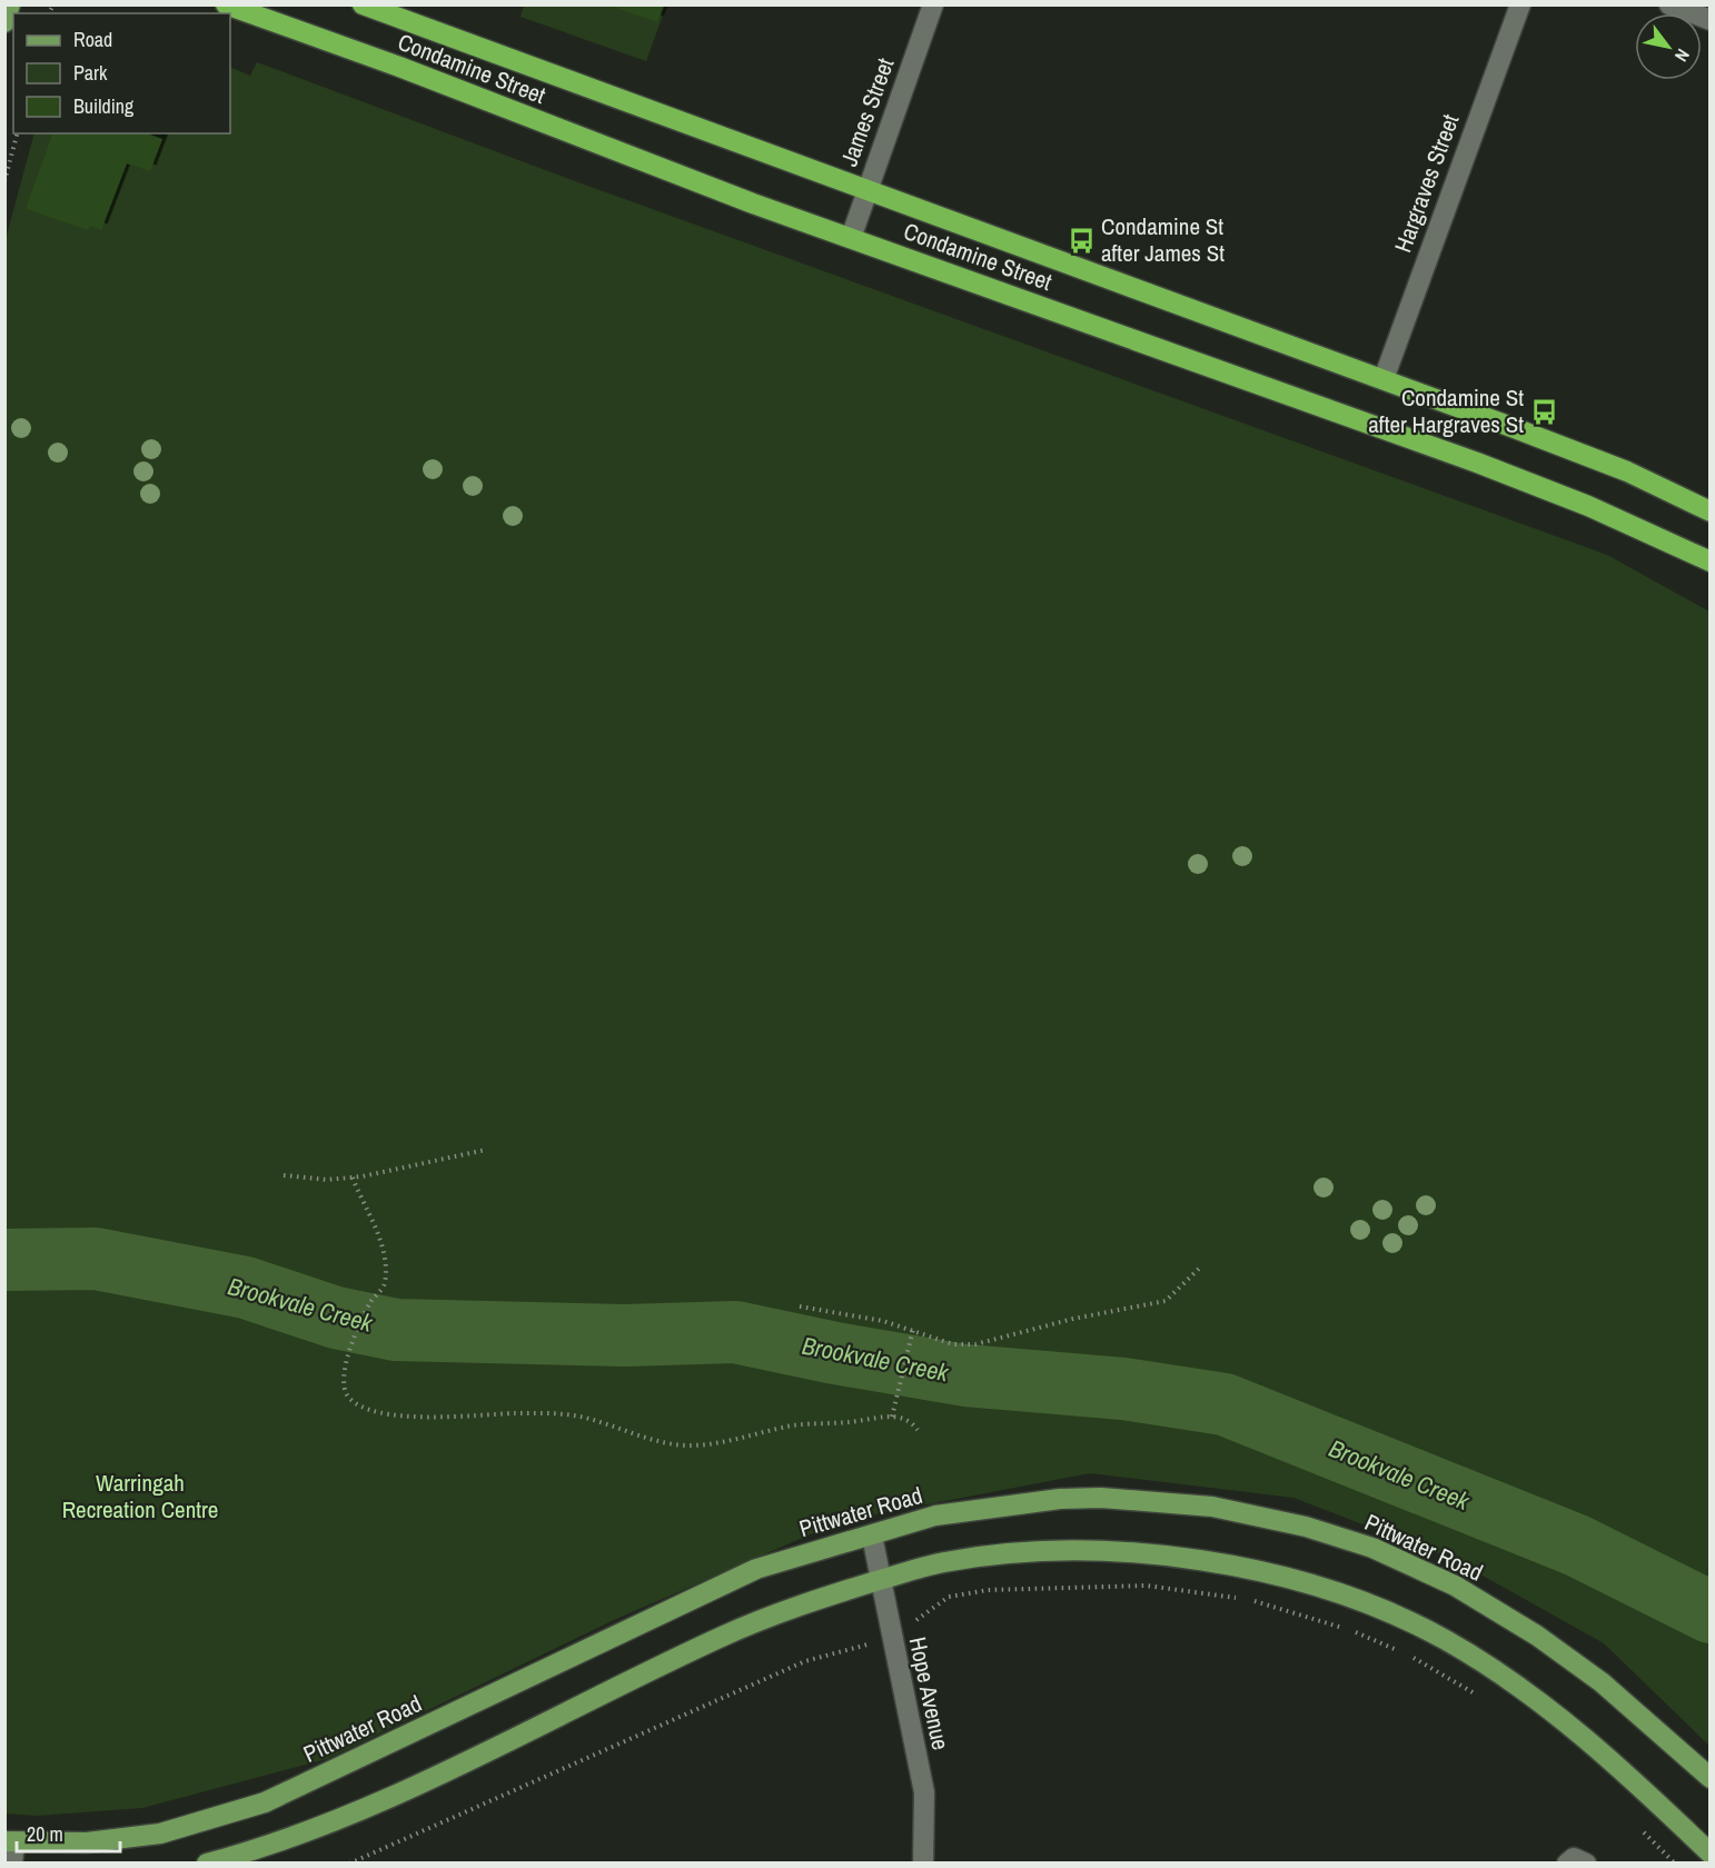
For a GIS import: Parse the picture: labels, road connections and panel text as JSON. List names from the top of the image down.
{
  "streets": {
    "highway": ["Condamine Street"],
    "main road": ["Pittwater Road"],
    "street": ["James Street", "Hargraves Street", "Hope Avenue"]
  },
  "crossings": [
    ["Condamine Street", "James Street"],
    ["Condamine Street", "Hargraves Street"],
    ["Pittwater Road", "Hope Avenue"]
  ],
  "water": ["Brookvale Creek"],
  "parks": ["Warringah Recreation Centre"],
  "places": {
    "bus stop": ["Condamine St after James St", "Condamine St after Hargraves St"]
  },
  "legend": ["Road", "Park", "Building"],
  "scale_bar": "20 m",
  "north": "bottom right"
}
